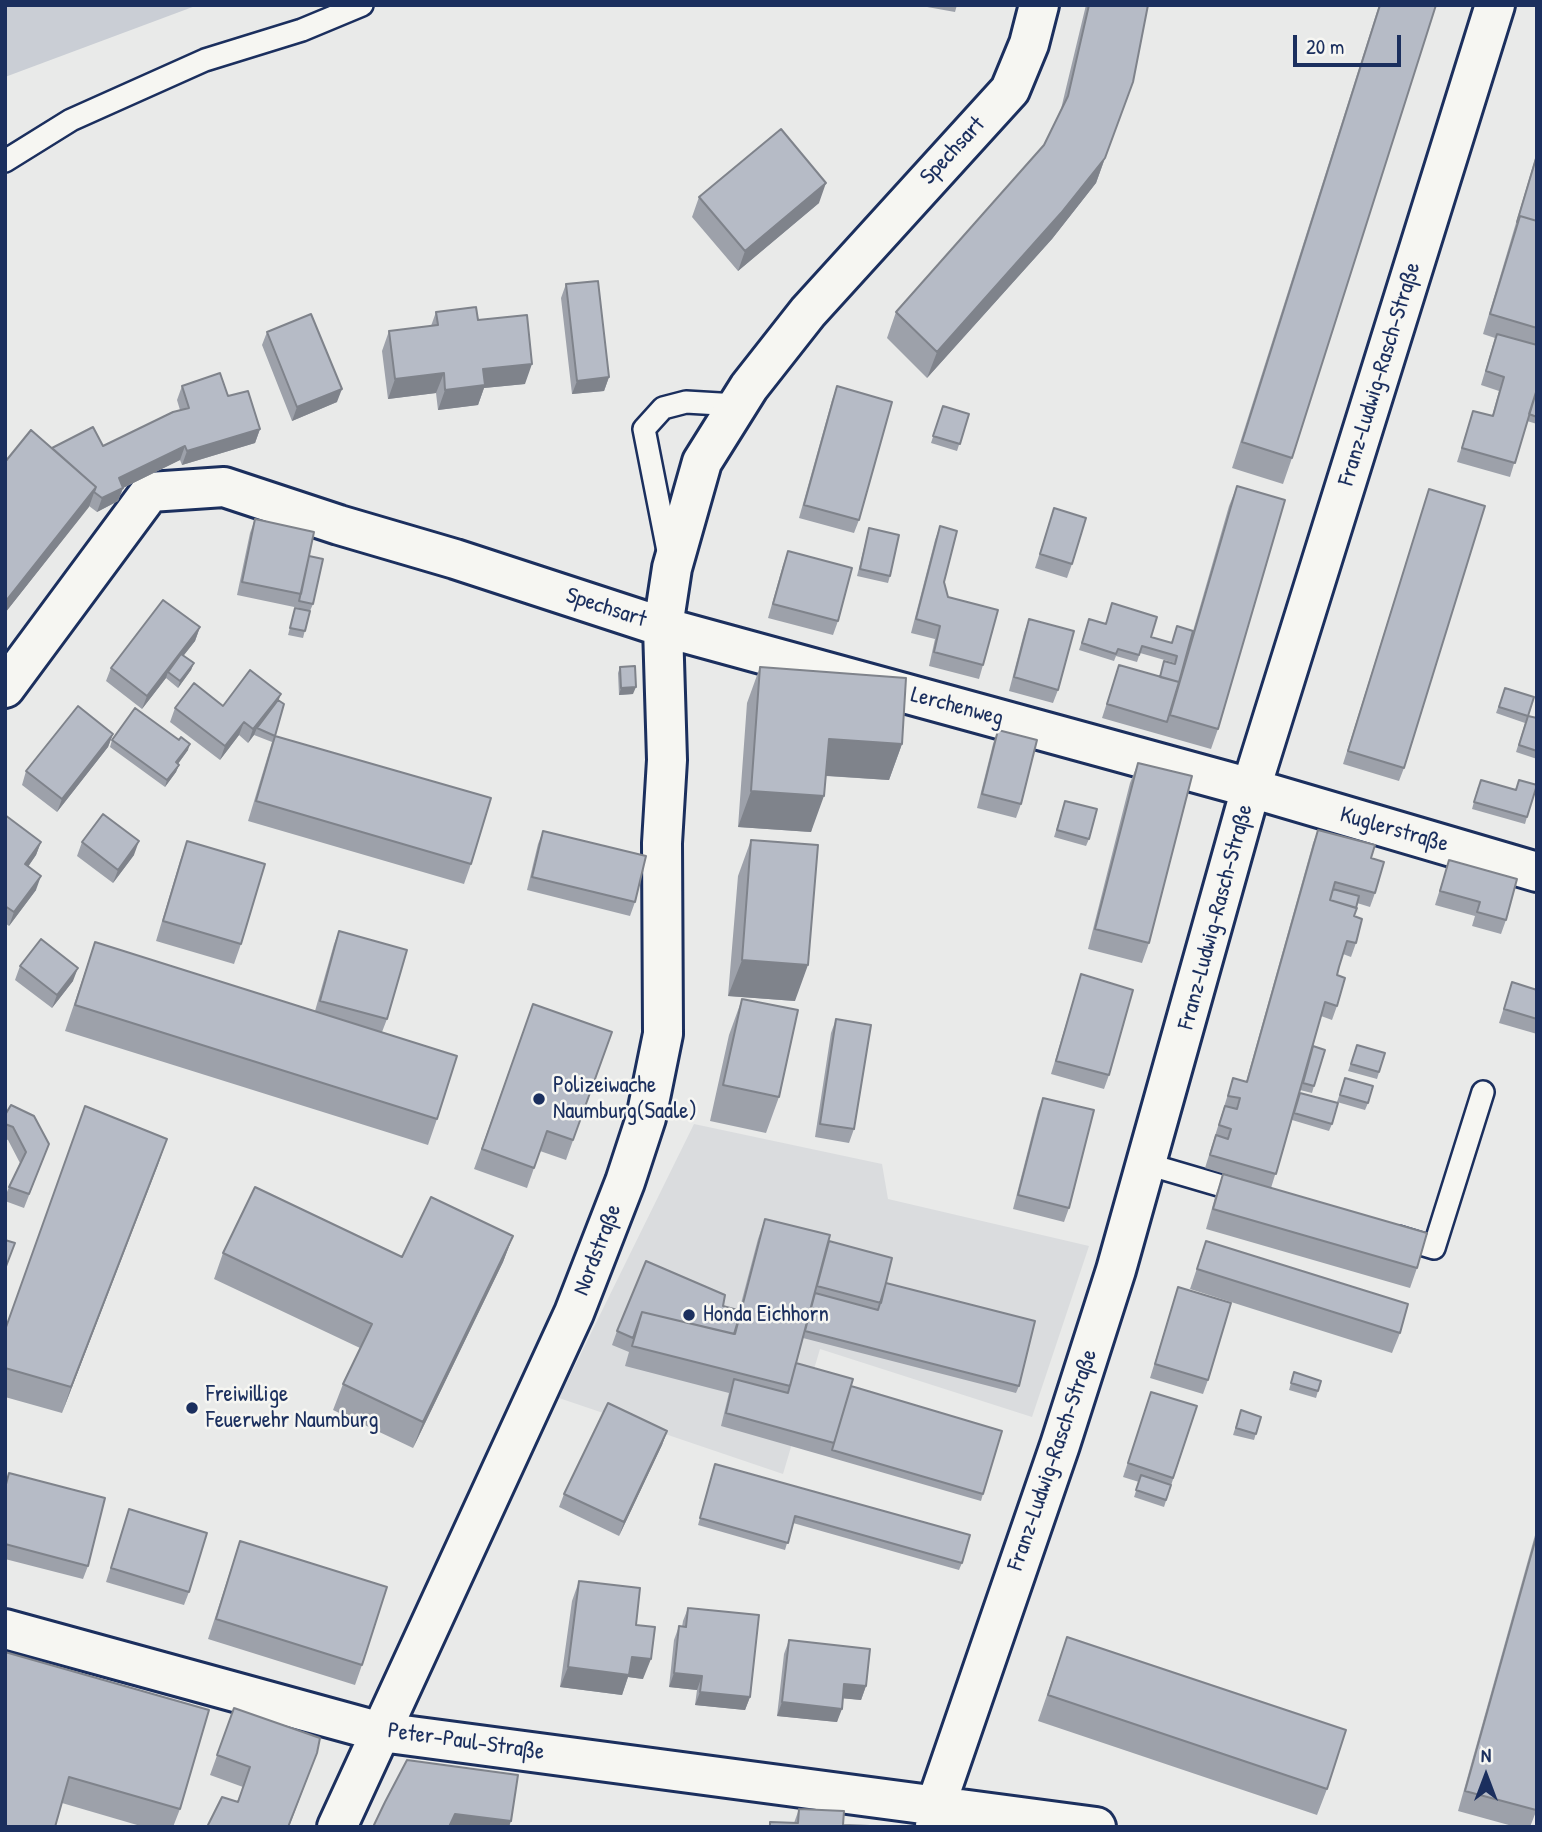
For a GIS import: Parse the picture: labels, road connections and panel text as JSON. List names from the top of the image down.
{
  "streets": {
    "street": [
      "Spechsart",
      "Franz-Ludwig-Rasch-Straße",
      "Lerchenweg",
      "Kuglerstraße",
      "Nordstraße",
      "Peter-Paul-Straße"
    ]
  },
  "crossings": [
    ["Spechsart", "Lerchenweg"],
    ["Spechsart", "Nordstraße"],
    ["Franz-Ludwig-Rasch-Straße", "Lerchenweg"],
    ["Franz-Ludwig-Rasch-Straße", "Kuglerstraße"],
    ["Franz-Ludwig-Rasch-Straße", "Peter-Paul-Straße"],
    ["Lerchenweg", "Kuglerstraße"],
    ["Lerchenweg", "Nordstraße"],
    ["Nordstraße", "Peter-Paul-Straße"]
  ],
  "places": ["Polizeiwache Naumburg(Saale)", "Honda Eichhorn", "Freiwillige Feuerwehr Naumburg"],
  "scale_bar": "20 m",
  "north": "top"
}
